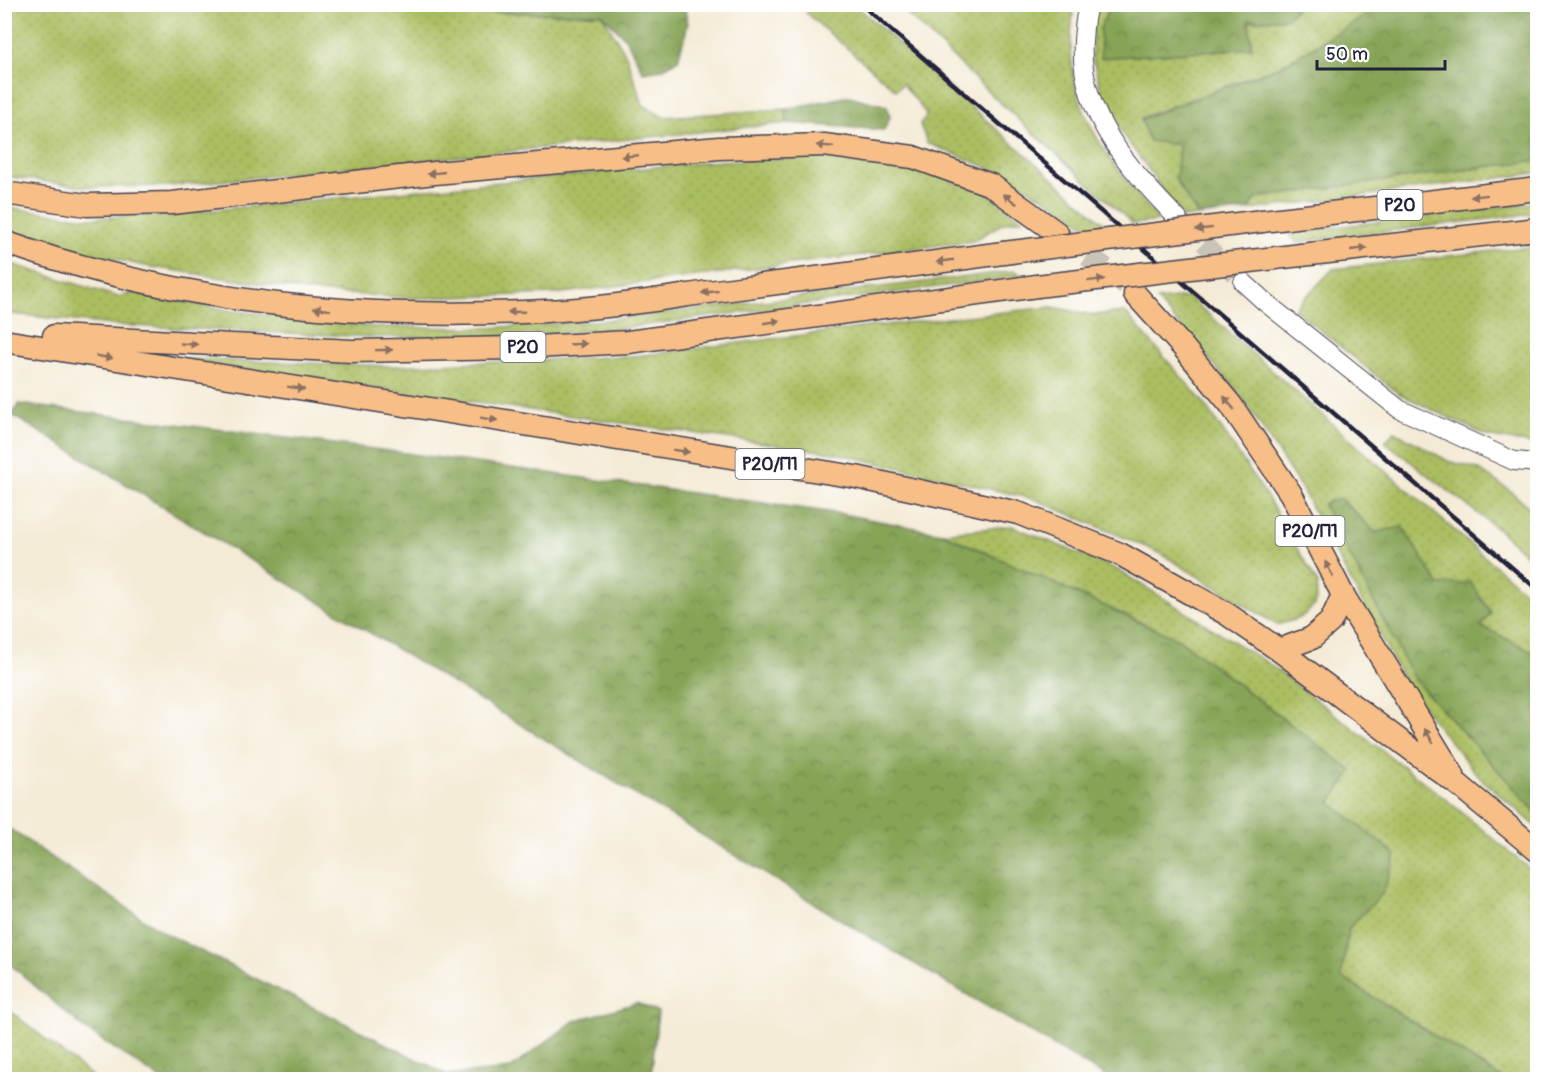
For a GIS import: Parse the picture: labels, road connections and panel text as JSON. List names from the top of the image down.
{
  "streets": {
    "main road": ["Р20", "Р20/П1"]
  },
  "scale_bar": "50 m"
}
